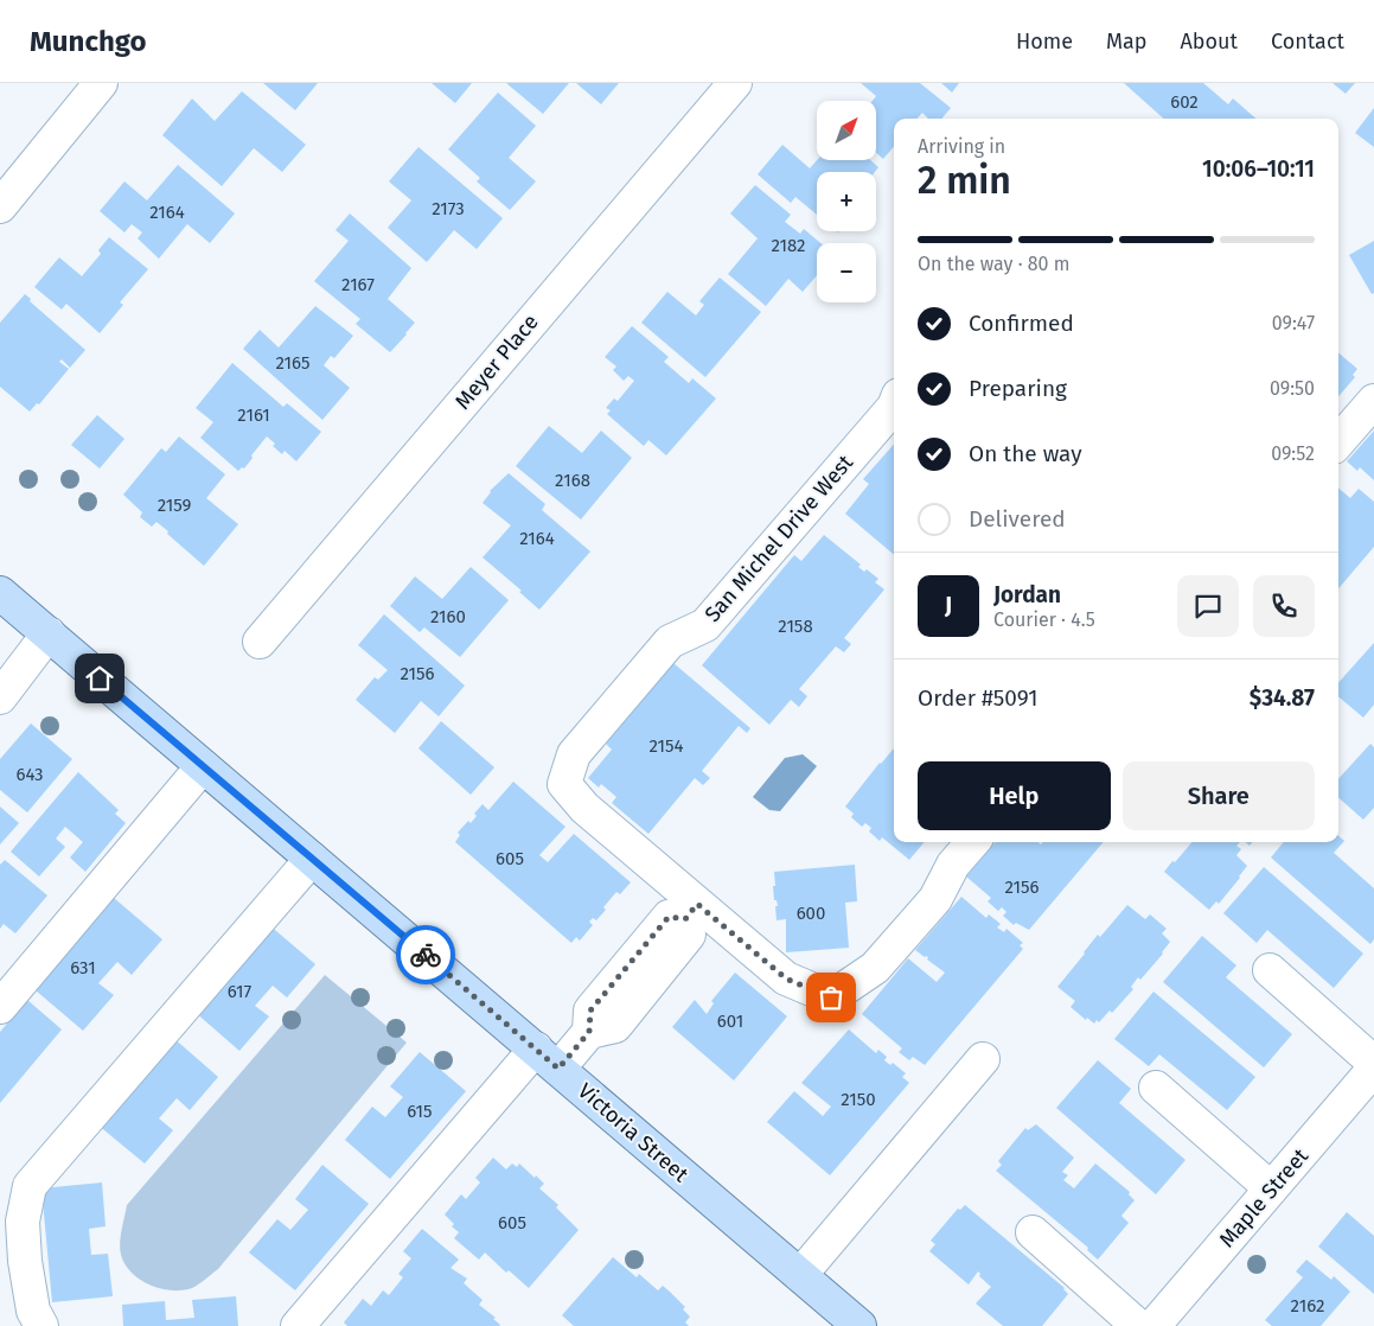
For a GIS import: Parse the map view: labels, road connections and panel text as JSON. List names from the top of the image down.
{
  "streets": {
    "main road": ["Victoria Street"],
    "street": ["Meyer Place", "San Michel Drive West", "Maple Street"]
  },
  "house_numbers": [
    "602",
    "2173",
    "2164",
    "2182",
    "2167",
    "2165",
    "2161",
    "2168",
    "2159",
    "2164",
    "2160",
    "2158",
    "2156",
    "2154",
    "643",
    "605",
    "2156",
    "600",
    "631",
    "617",
    "601",
    "2150",
    "615",
    "605",
    "2162"
  ],
  "north": "top right",
  "page": {
    "header": "Munchgo",
    "nav": [
      "Home",
      "Map",
      "About",
      "Contact"
    ],
    "map_buttons": ["+", "−"],
    "heading": ["2 min", "Arriving in", "10:06–10:11"],
    "panel": [
      "Jordan",
      "Courier · 4.5",
      "Order #5091",
      "$34.87"
    ],
    "bar": "On the way · 80 m",
    "list": [
      ["Confirmed", "09:47"],
      ["Preparing", "09:50"],
      ["On the way", "09:52"],
      "Delivered"
    ],
    "round": "J",
    "buttons": ["Help", "Share"]
  }
}
